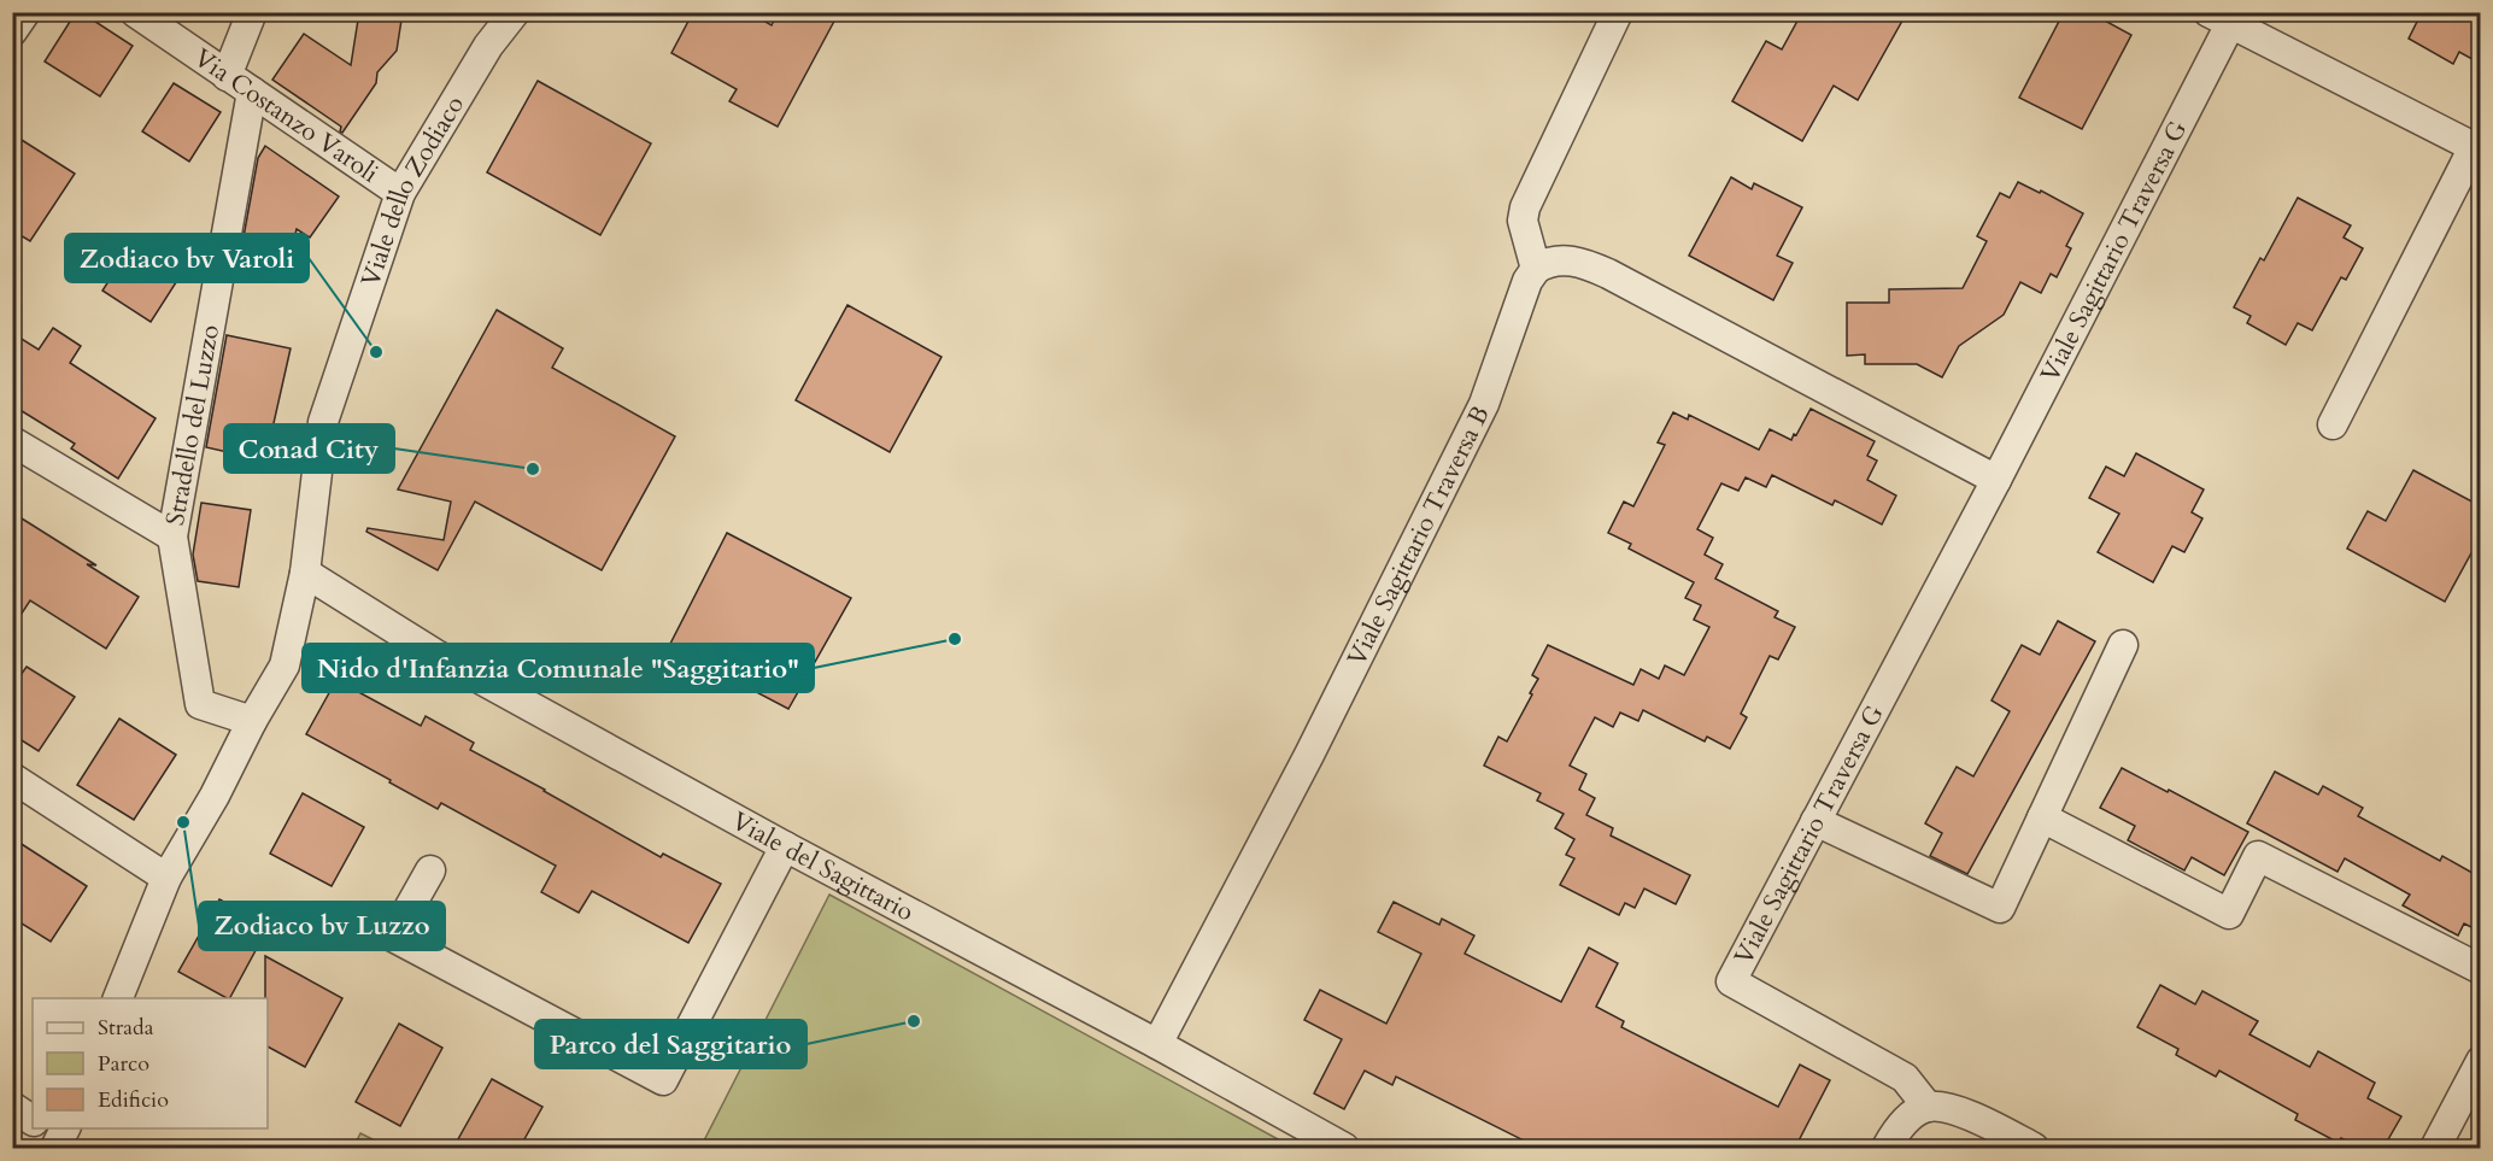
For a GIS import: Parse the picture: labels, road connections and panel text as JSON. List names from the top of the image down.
{
  "streets": {
    "street": [
      "Via Costanzo Varoli",
      "Viale dello Zodiaco",
      "Viale Sagittario Traversa G",
      "Stradello del Luzzo",
      "Viale Sagittario Traversa B",
      "Viale del Sagittario"
    ]
  },
  "crossings": [
    ["Via Costanzo Varoli", "Viale dello Zodiaco"],
    ["Via Costanzo Varoli", "Stradello del Luzzo"],
    ["Viale dello Zodiaco", "Stradello del Luzzo"],
    ["Viale dello Zodiaco", "Viale del Sagittario"],
    ["Viale Sagittario Traversa B", "Viale del Sagittario"]
  ],
  "places": [
    "Zodiaco bv Varoli",
    "Conad City",
    "Nido d'Infanzia Comunale \"Saggitario\"",
    "Zodiaco bv Luzzo",
    "Parco del Saggitario"
  ],
  "legend": ["Strada", "Parco", "Edificio"]
}
